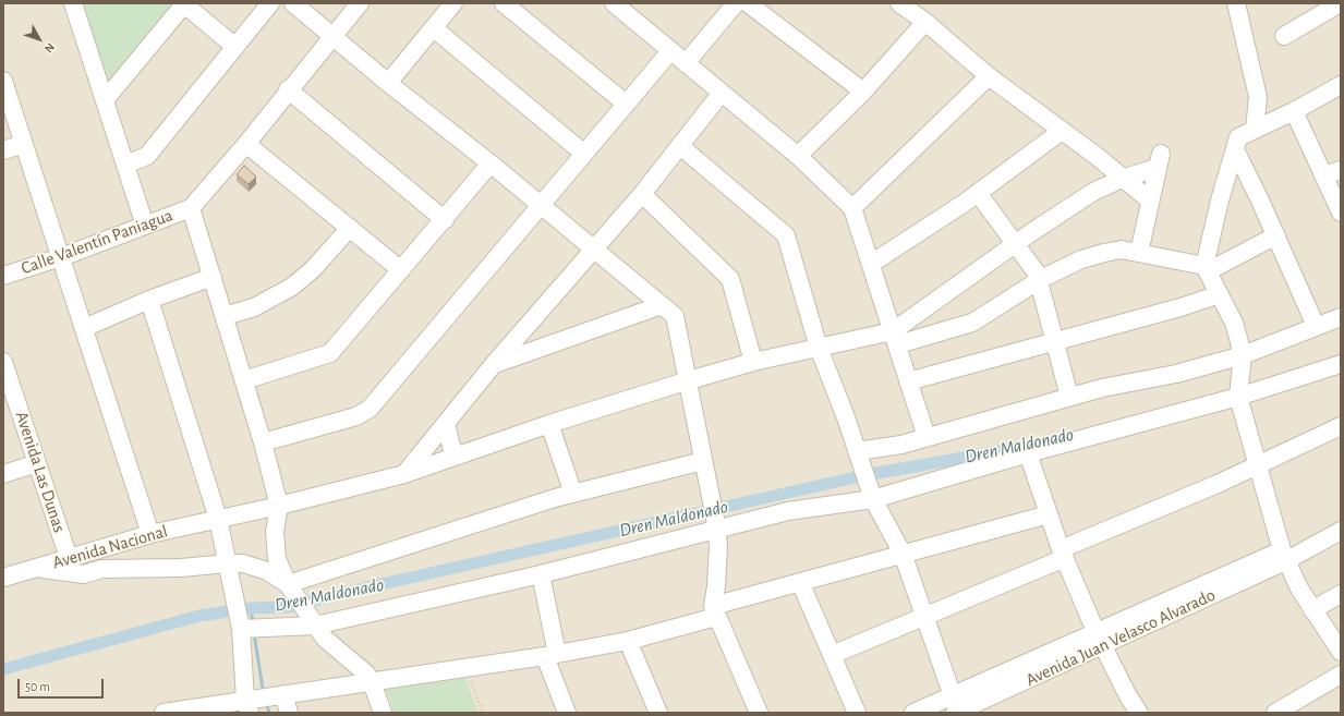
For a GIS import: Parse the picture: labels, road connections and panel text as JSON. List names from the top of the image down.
{
  "streets": {
    "street": [
      "Calle Valentín Paniagua",
      "Avenida Las Dunas",
      "Avenida Nacional",
      "Avenida Juan Velasco Alvarado"
    ]
  },
  "crossings": [
    ["Avenida Las Dunas", "Avenida Nacional"]
  ],
  "water": ["Dren Maldonado"],
  "scale_bar": "50 m",
  "north": "bottom right"
}
